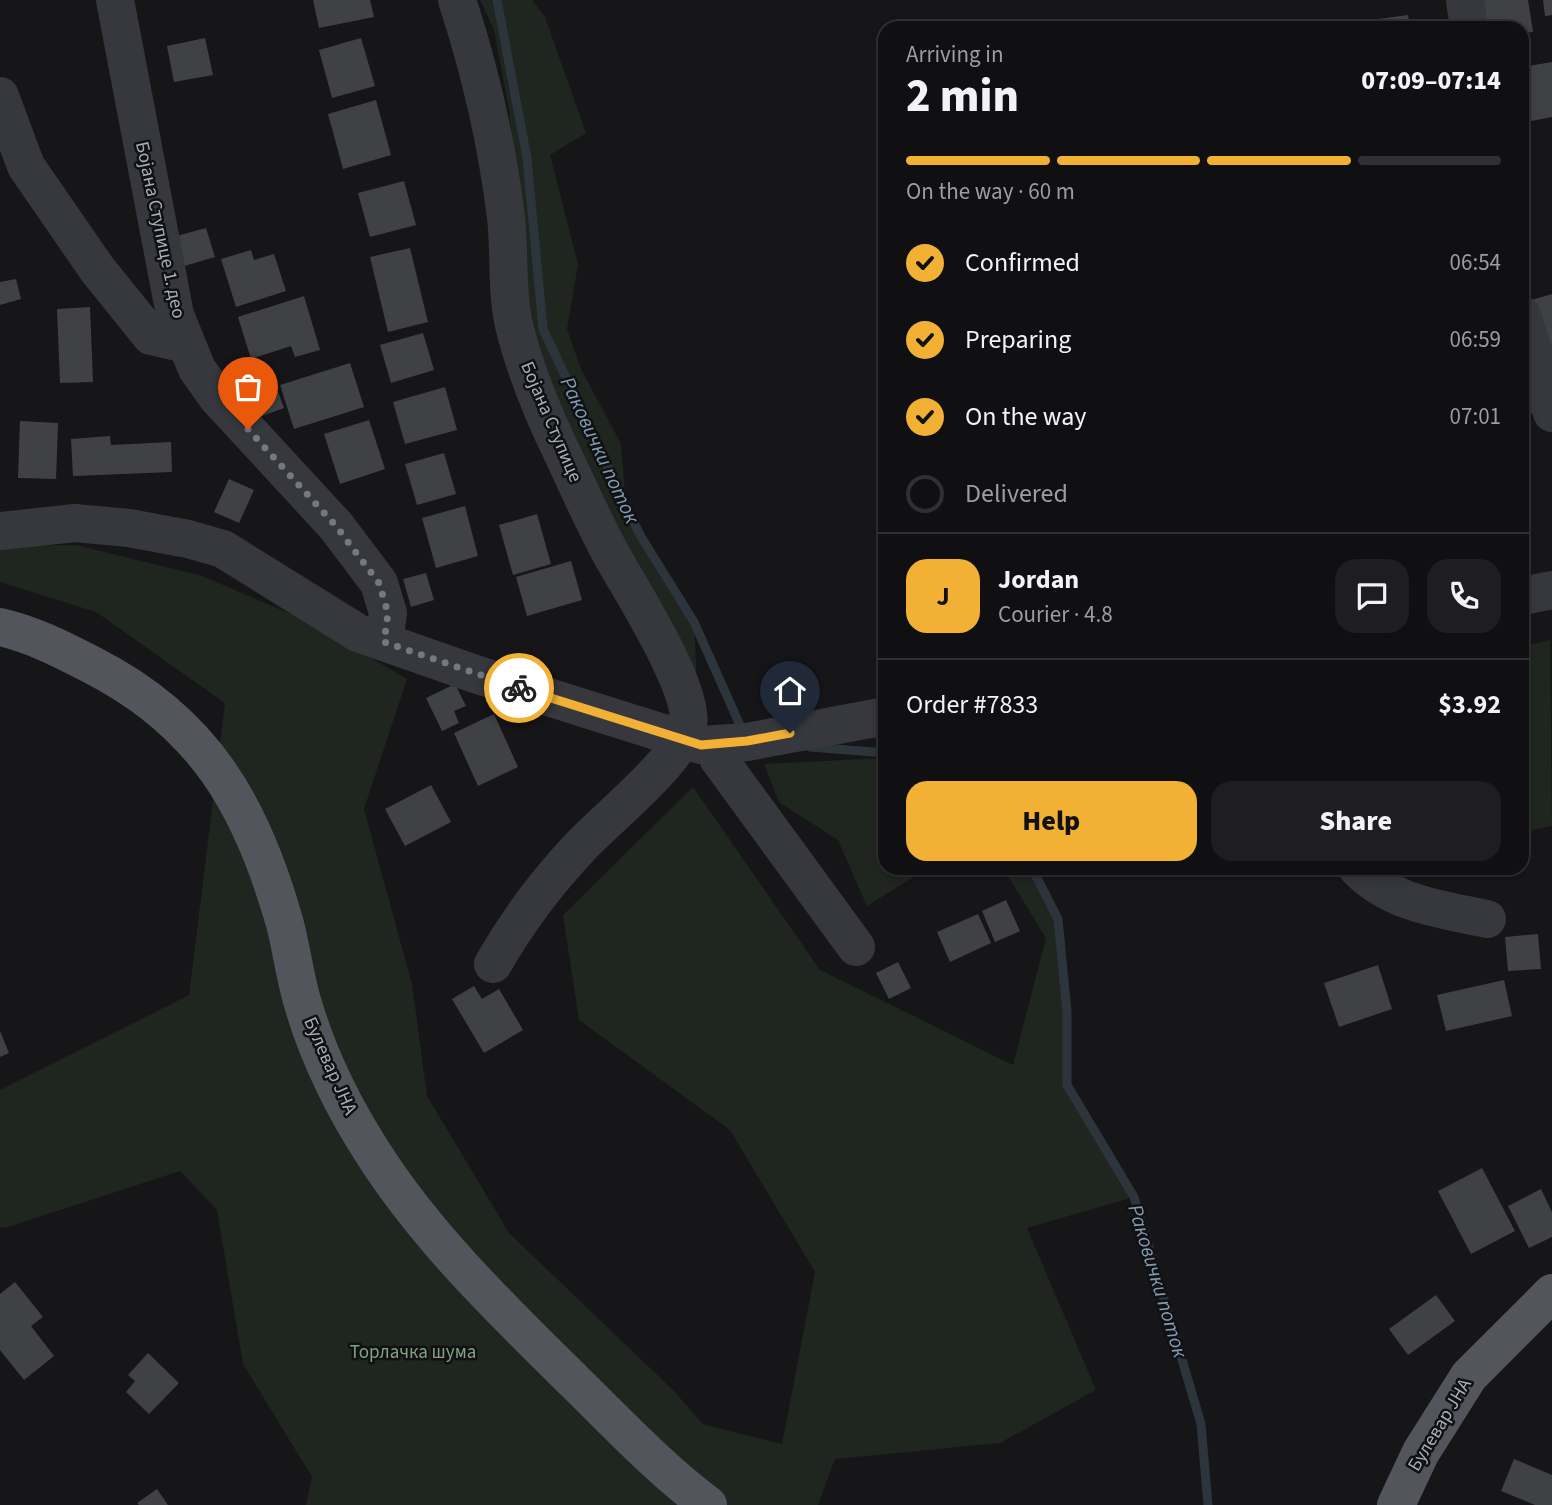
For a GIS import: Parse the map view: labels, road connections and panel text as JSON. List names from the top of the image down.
{
  "streets": {
    "main road": ["Булевар ЈНА"],
    "street": ["Бојана Ступице 1. део", "Бојана Ступице"]
  },
  "water": ["Раковички поток"],
  "parks": ["Торлачка шума"],
  "page": {
    "heading": ["2 min", "Arriving in", "07:09–07:14"],
    "panel": [
      "Jordan",
      "Courier · 4.8",
      "Order #7833",
      "$3.92"
    ],
    "bar": "On the way · 60 m",
    "list": [
      ["Confirmed", "06:54"],
      ["Preparing", "06:59"],
      ["On the way", "07:01"],
      "Delivered"
    ],
    "round": "J",
    "buttons": ["Help", "Share"]
  }
}
